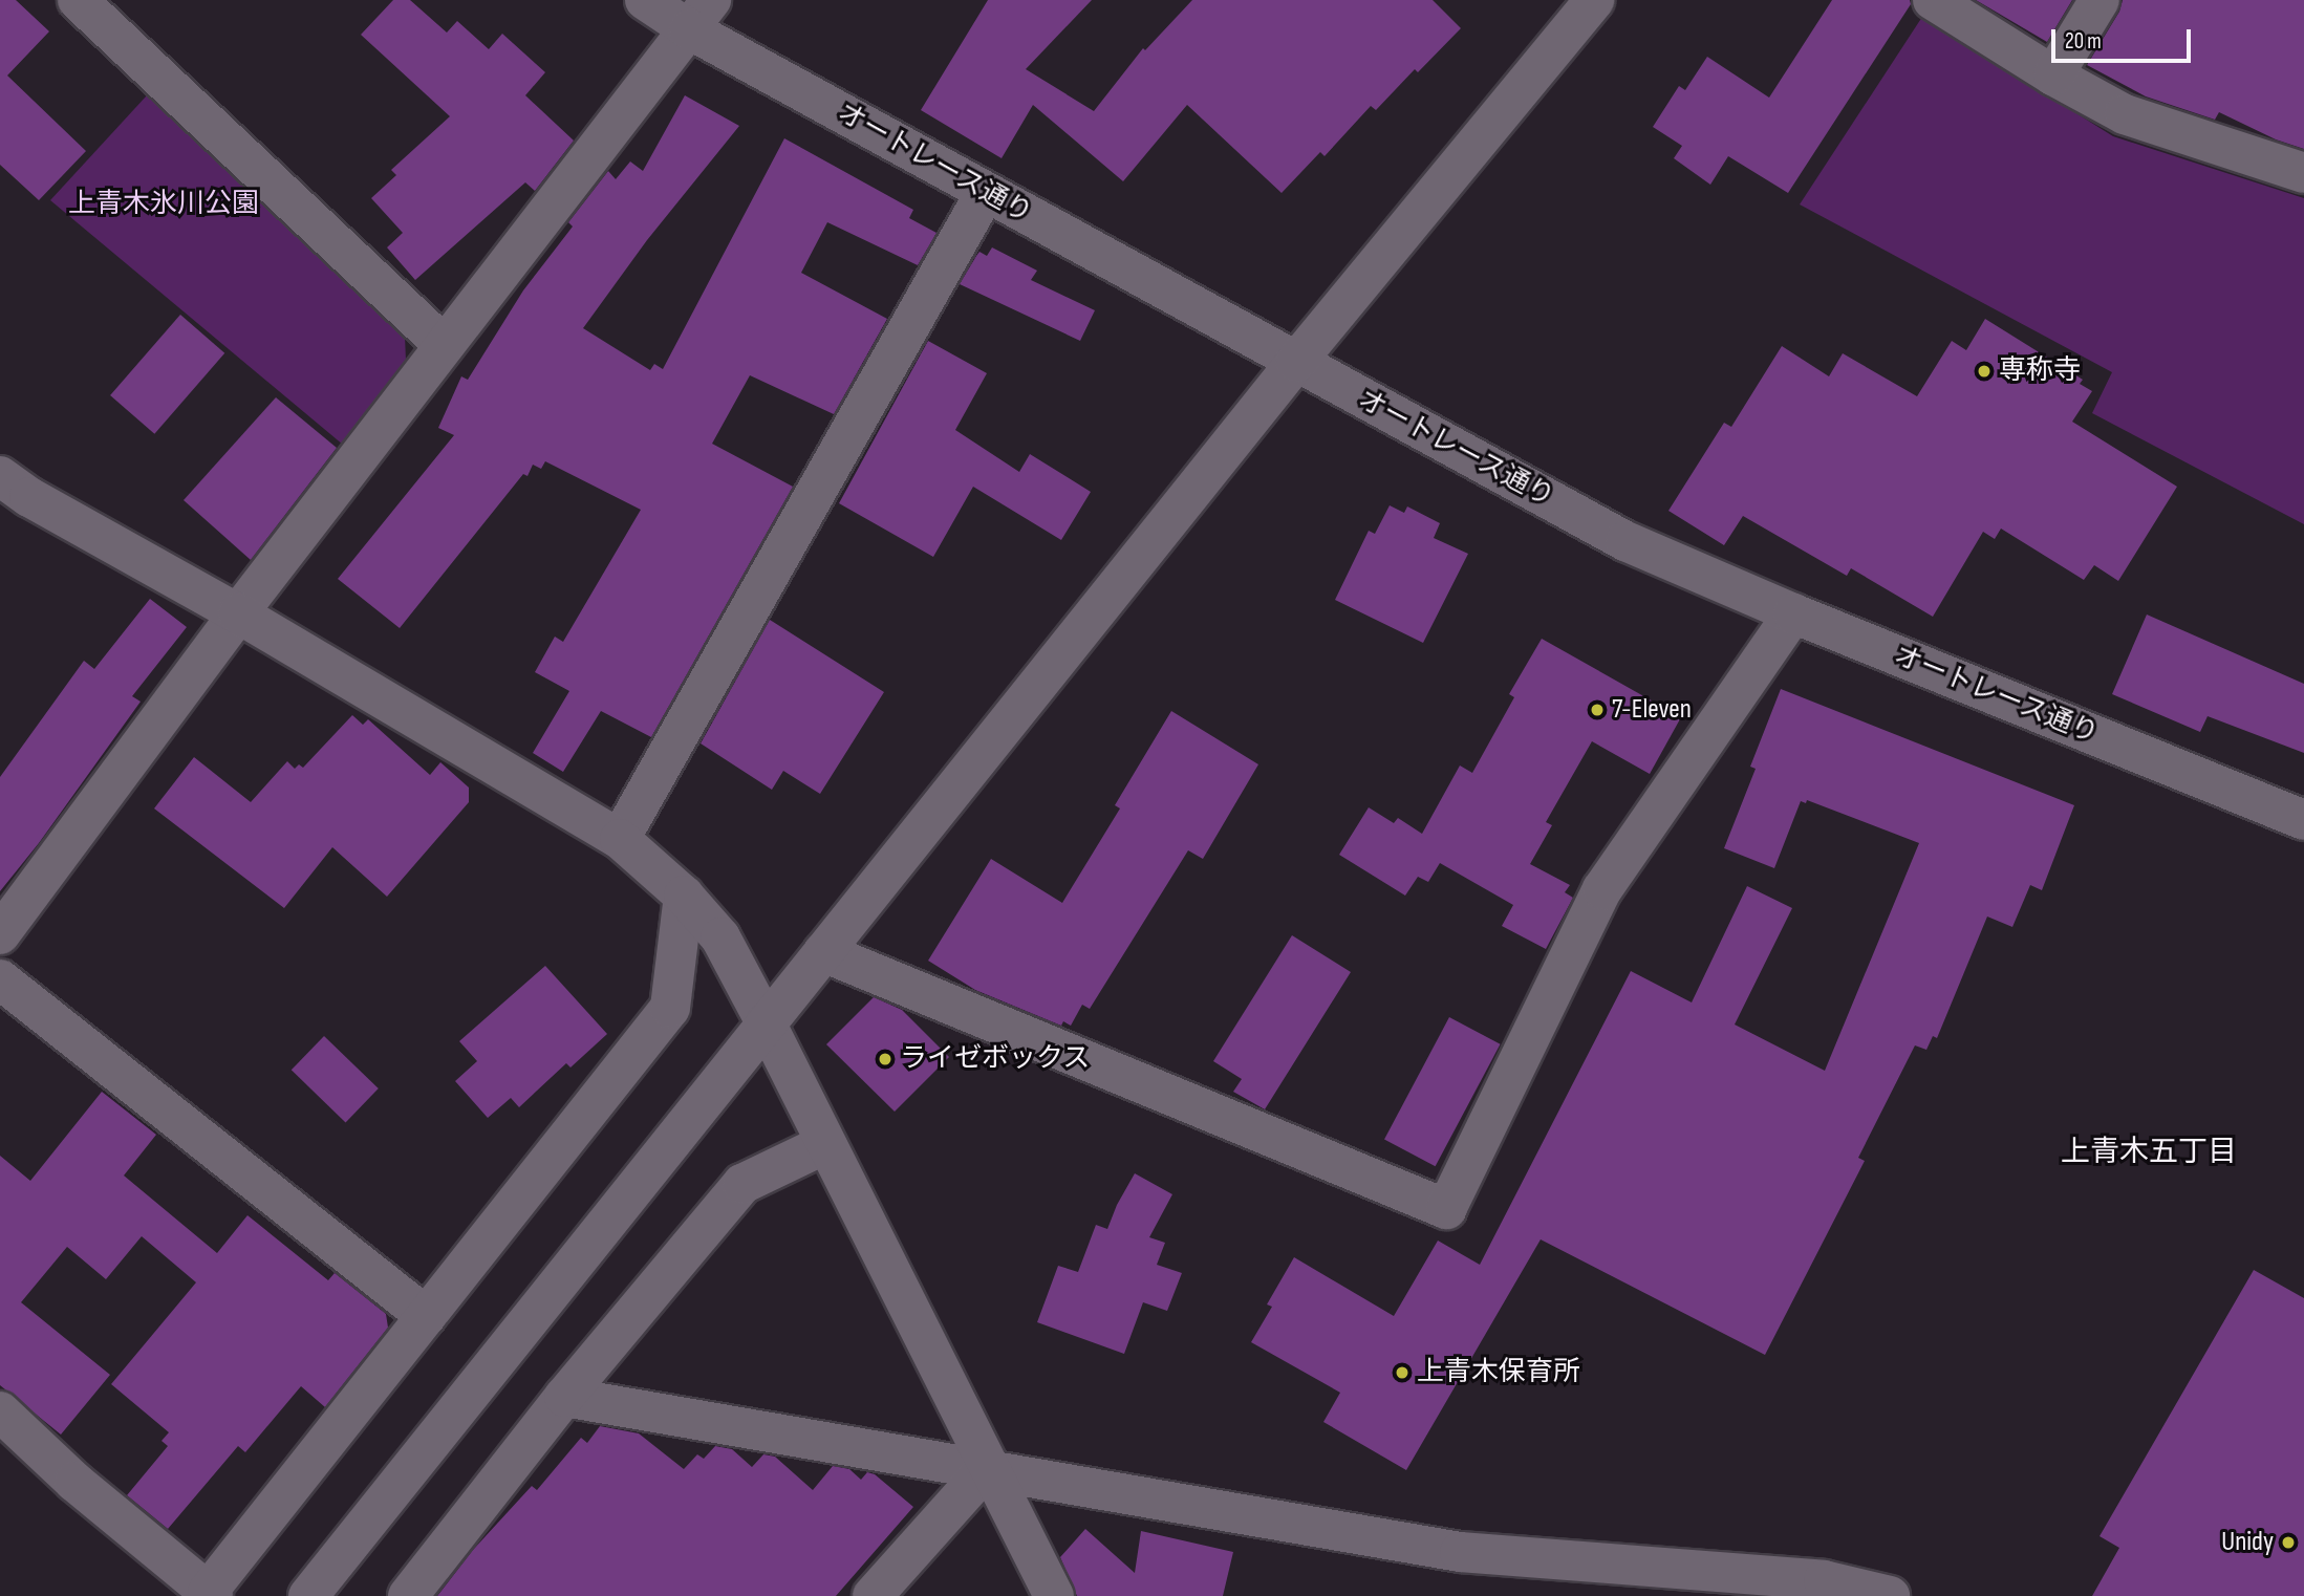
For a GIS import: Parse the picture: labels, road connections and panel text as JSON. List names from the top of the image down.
{
  "streets": {
    "street": ["オートレース通り"]
  },
  "districts": ["上青木五丁目"],
  "parks": ["上青木氷川公園"],
  "places": [
    "専称寺",
    "7-Eleven",
    "ライゼボックス",
    "上青木保育所",
    "Unidy"
  ],
  "scale_bar": "20 m"
}
